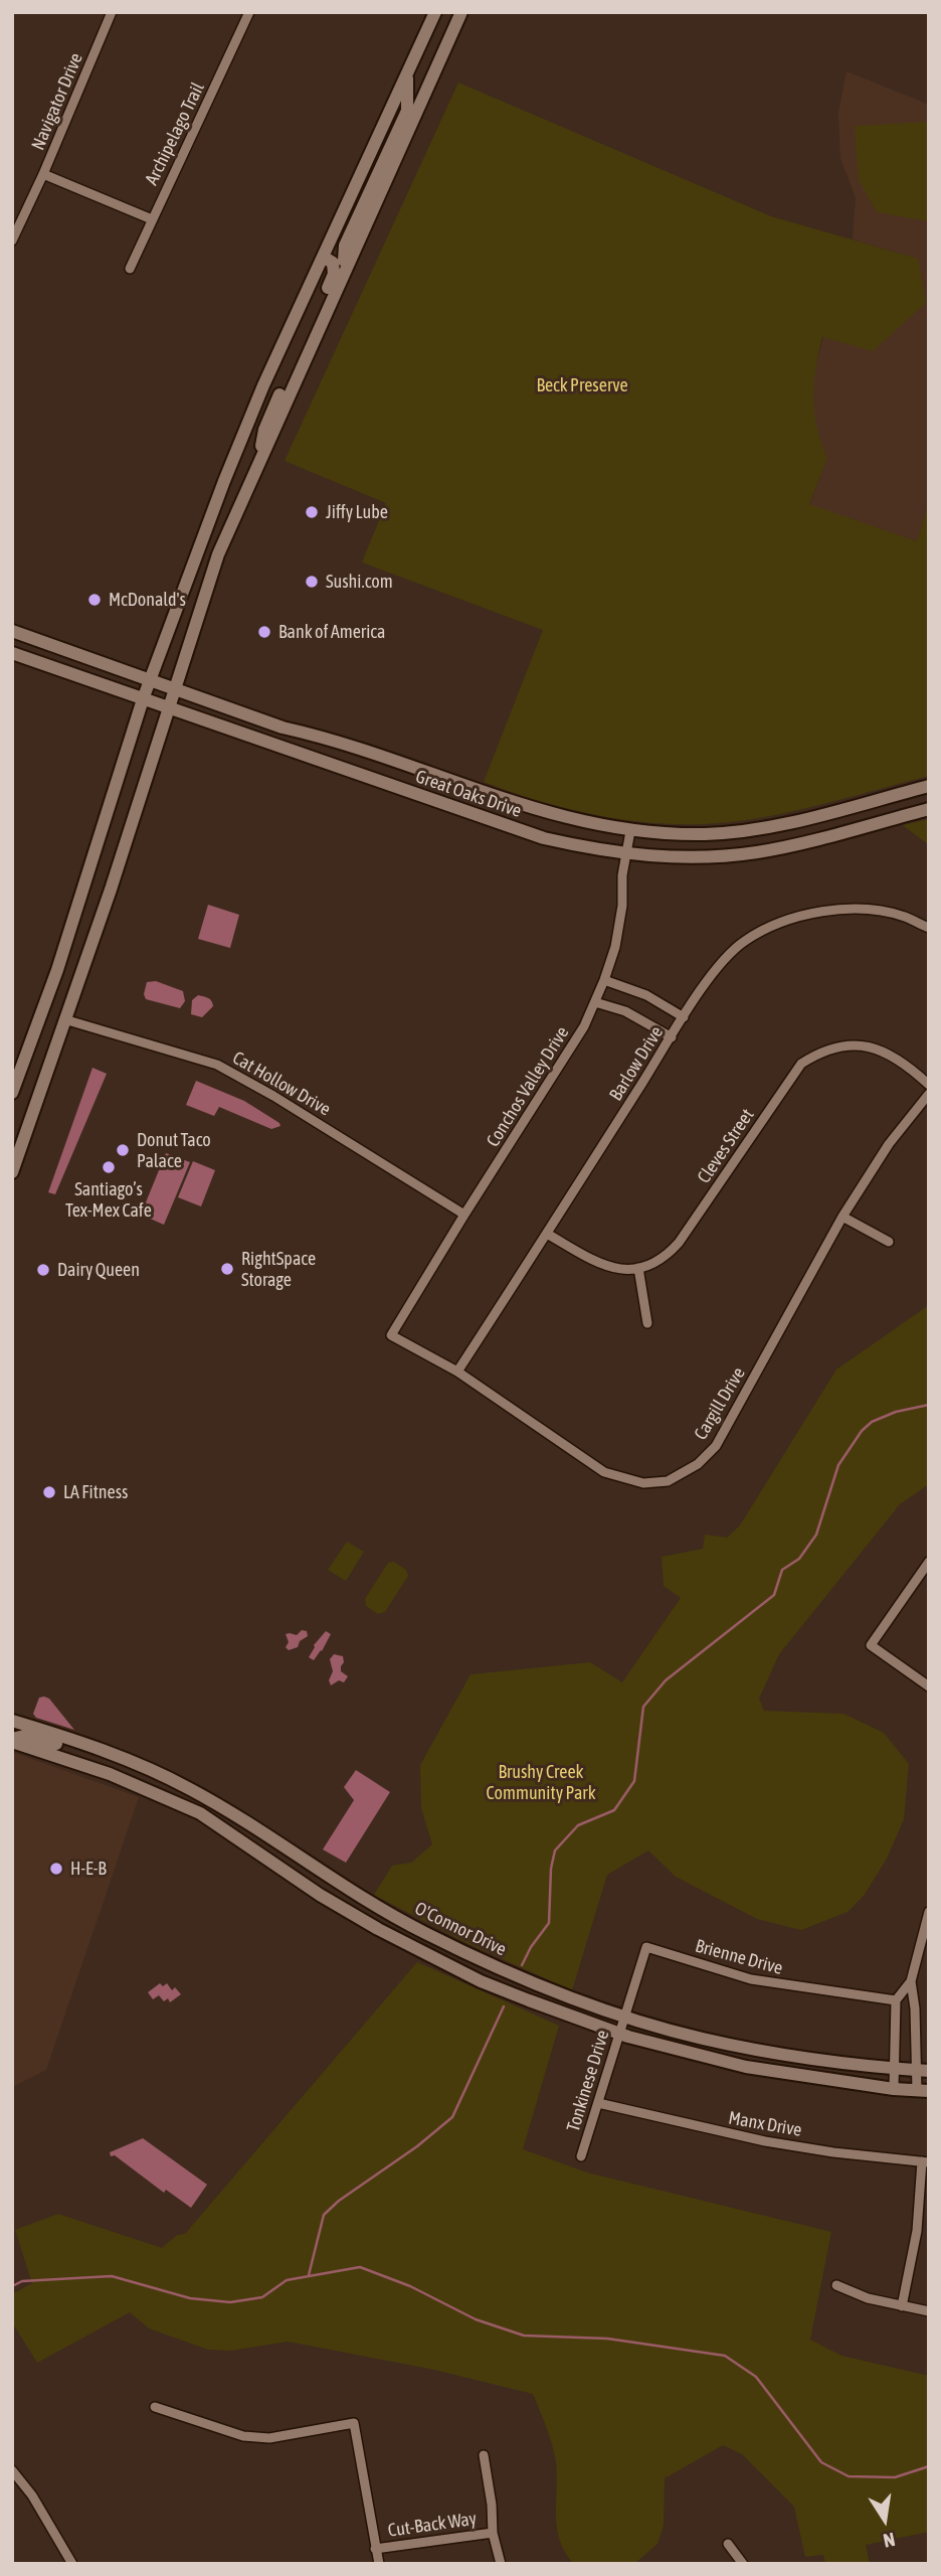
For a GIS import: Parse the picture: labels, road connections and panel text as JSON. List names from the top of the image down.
{
  "streets": {
    "main road": ["Great Oaks Drive", "O'Connor Drive"],
    "street": [
      "Navigator Drive",
      "Archipelago Trail",
      "Barlow Drive",
      "Cat Hollow Drive",
      "Conchos Valley Drive",
      "Cleves Street",
      "Cargill Drive",
      "Brienne Drive",
      "Tonkinese Drive",
      "Manx Drive",
      "Cut-Back Way"
    ]
  },
  "crossings": [
    ["Great Oaks Drive", "Conchos Valley Drive"],
    ["Barlow Drive", "Cleves Street"],
    ["Barlow Drive", "Cargill Drive"],
    ["Cat Hollow Drive", "Conchos Valley Drive"],
    ["Conchos Valley Drive", "Cargill Drive"],
    ["O'Connor Drive", "Brienne Drive"],
    ["O'Connor Drive", "Tonkinese Drive"],
    ["Brienne Drive", "Tonkinese Drive"],
    ["Tonkinese Drive", "Manx Drive"]
  ],
  "parks": ["Beck Preserve", "Brushy Creek Community Park"],
  "places": [
    "Jiffy Lube",
    "Sushi.com",
    "McDonald's",
    "Bank of America",
    "Donut Taco Palace",
    "Santiago’s Tex-Mex Cafe",
    "RightSpace Storage",
    "Dairy Queen",
    "LA Fitness",
    "H-E-B"
  ],
  "north": "bottom"
}
